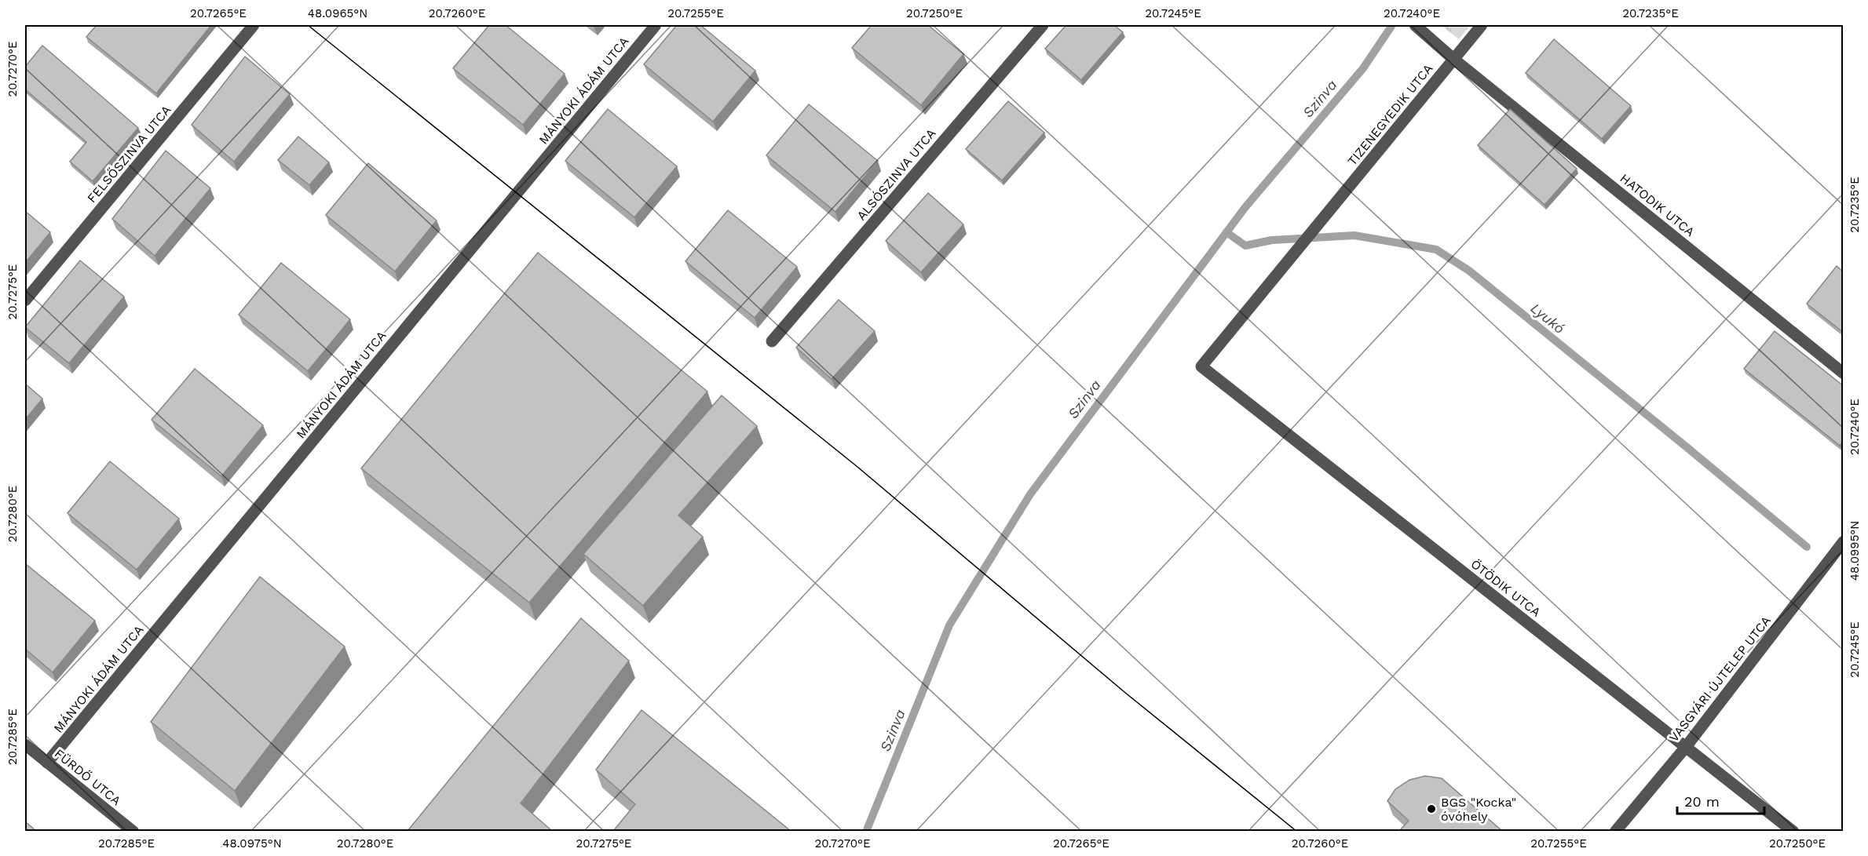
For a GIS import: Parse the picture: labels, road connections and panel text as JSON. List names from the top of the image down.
{
  "streets": {
    "street": [
      "MÁNYOKI ÁDÁM UTCA",
      "TIZENEGYEDIK UTCA",
      "FELSŐSZINVA UTCA",
      "ALSÓSZINVA UTCA",
      "HATODIK UTCA",
      "ÖTÖDIK UTCA",
      "VASGYÁRI ÚJTELEP UTCA",
      "FÜRDŐ UTCA"
    ]
  },
  "crossings": [
    ["MÁNYOKI ÁDÁM UTCA", "FÜRDŐ UTCA"],
    ["TIZENEGYEDIK UTCA", "HATODIK UTCA"],
    ["TIZENEGYEDIK UTCA", "ÖTÖDIK UTCA"],
    ["ÖTÖDIK UTCA", "VASGYÁRI ÚJTELEP UTCA"]
  ],
  "water": ["Szinva", "Lyukó"],
  "places": ["BGS \"Kocka\" óvóhely"],
  "scale_bar": "20 m",
  "coordinates": [
    "20.7265°E",
    "48.0965°N",
    "20.7260°E",
    "20.7255°E",
    "20.7250°E",
    "20.7245°E",
    "20.7240°E",
    "20.7235°E",
    "20.7270°E",
    "20.7275°E",
    "20.7280°E",
    "48.0995°N",
    "20.7285°E",
    "48.0975°N"
  ]
}
